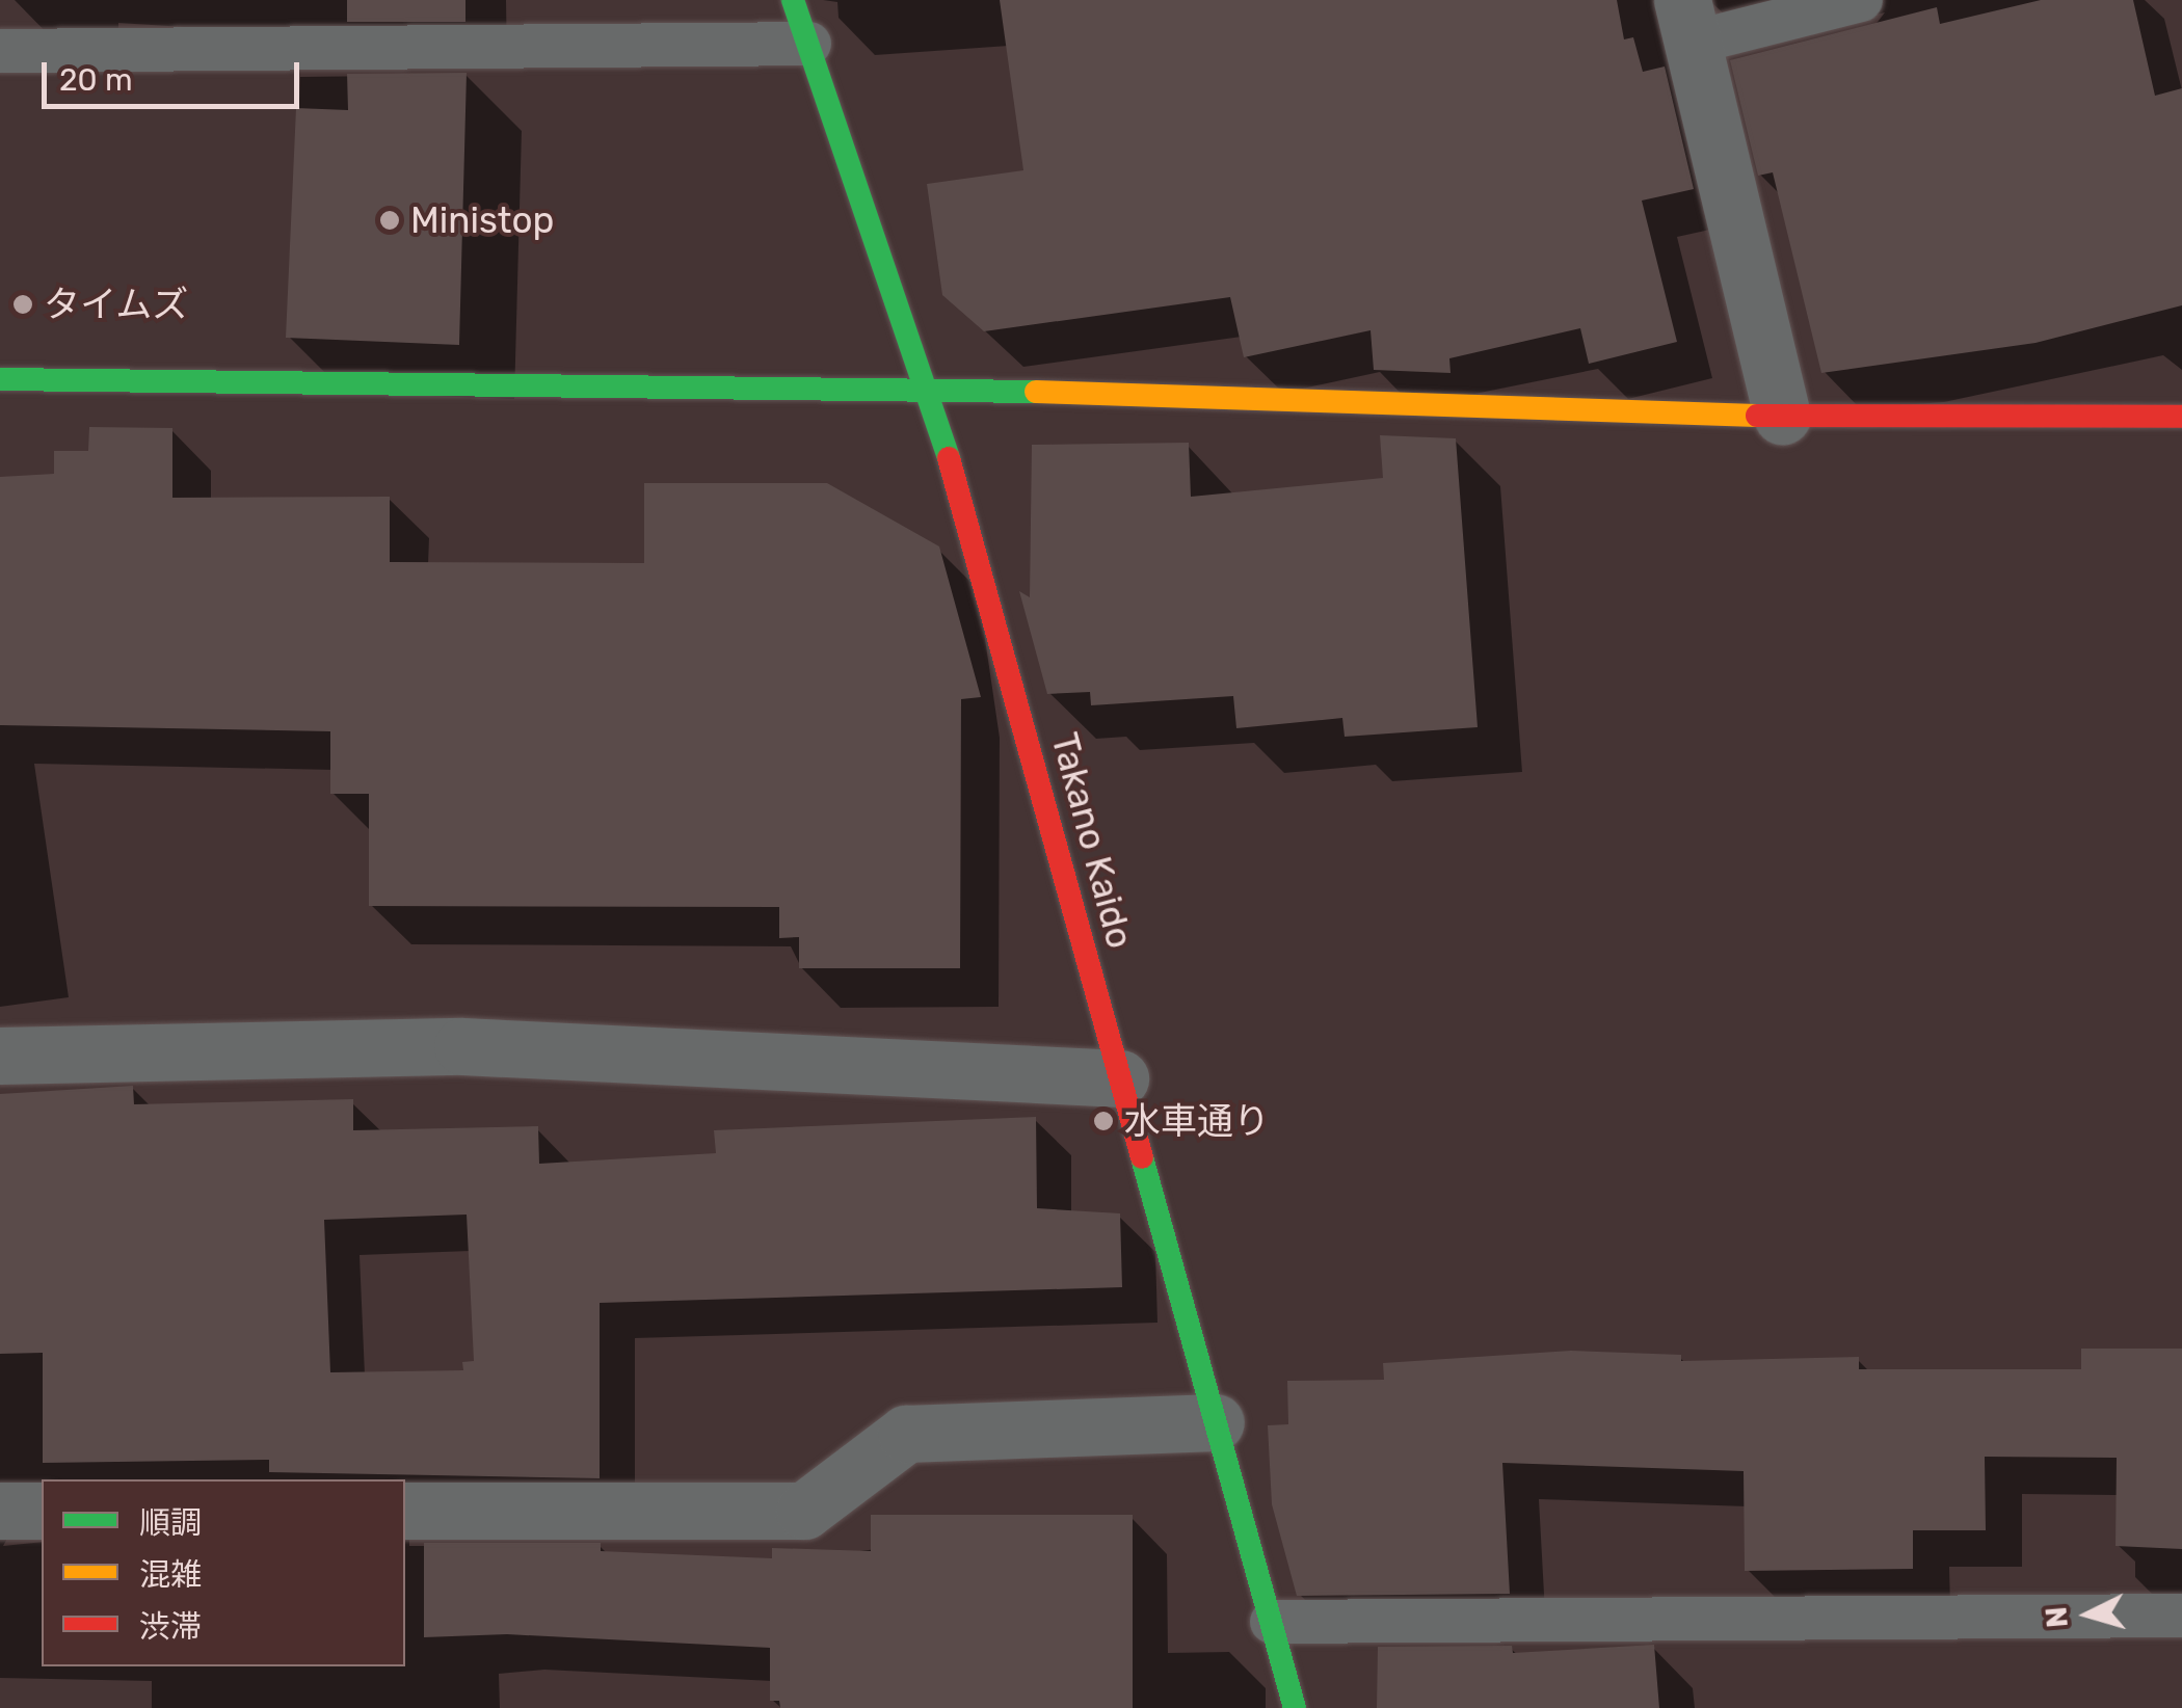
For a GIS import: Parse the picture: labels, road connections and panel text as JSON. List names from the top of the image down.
{
  "streets": {
    "street": ["Takano Kaido"]
  },
  "places": ["Ministop", "タイムズ", "水車通り"],
  "legend": ["順調", "混雑", "渋滞"],
  "scale_bar": "20 m",
  "north": "left"
}
